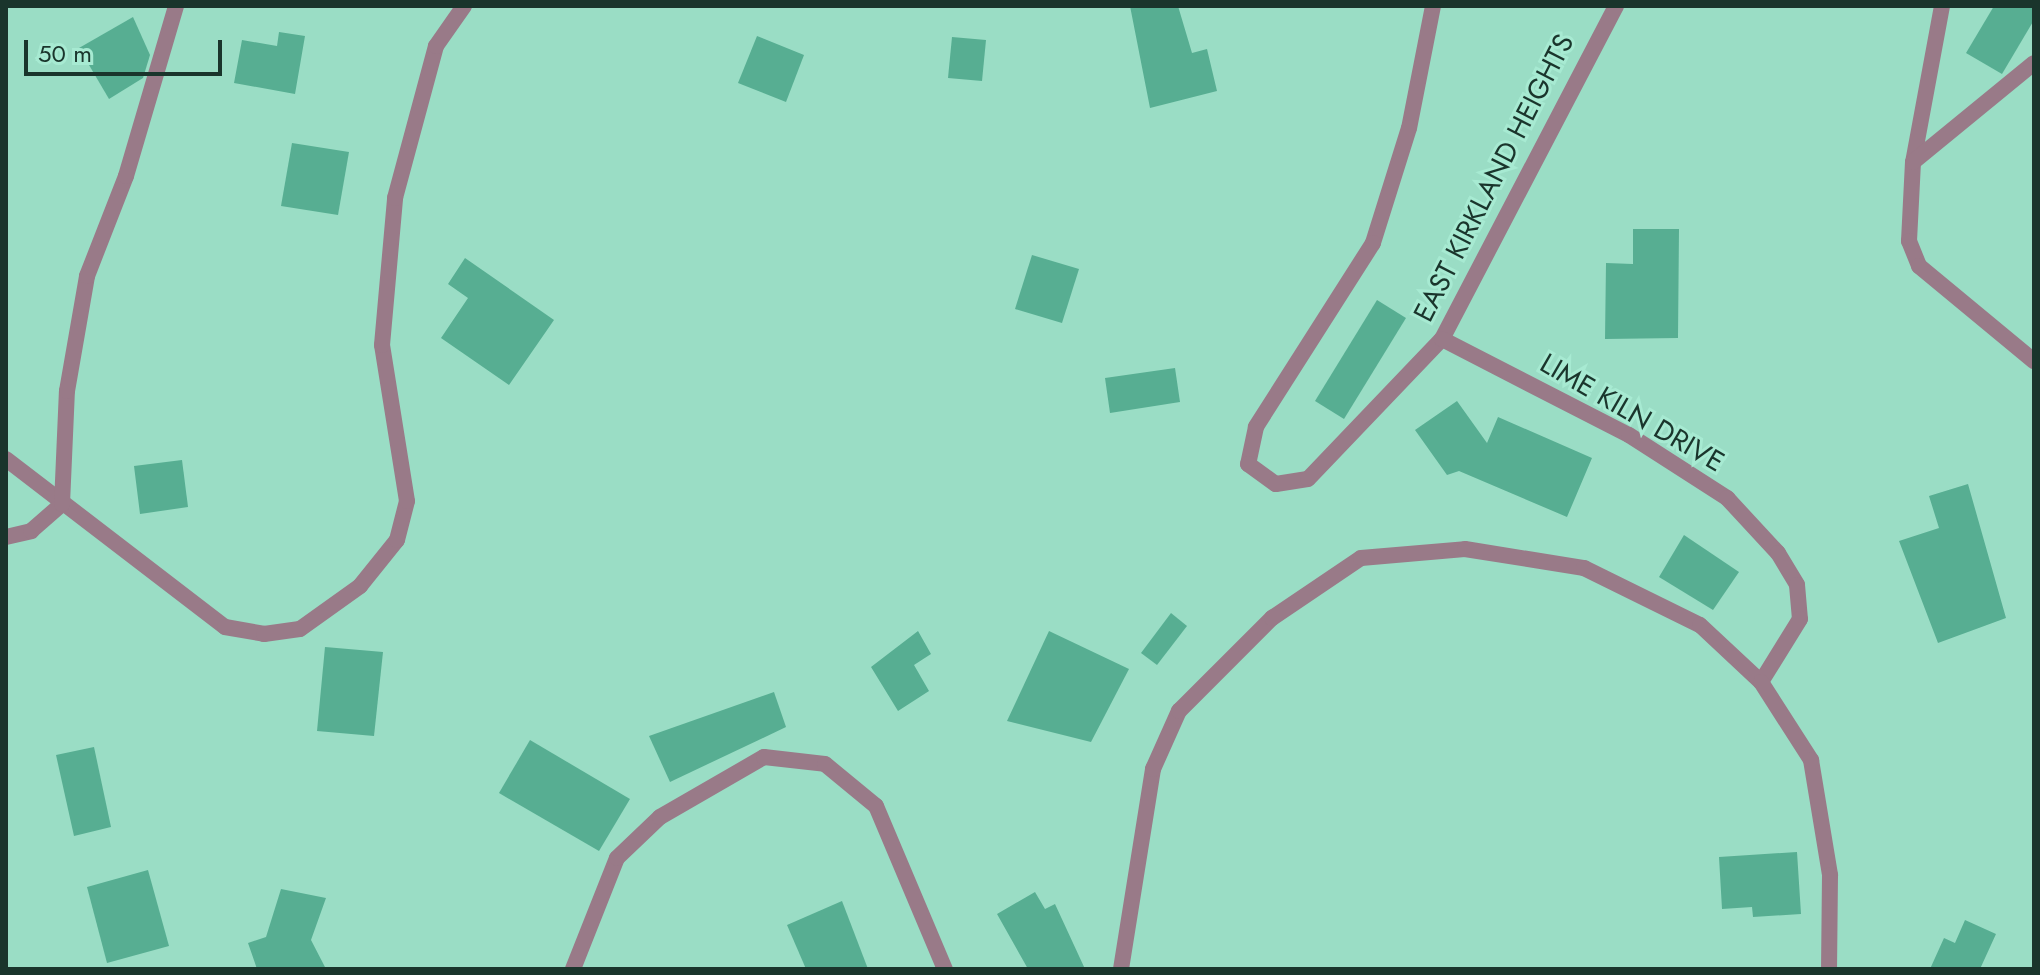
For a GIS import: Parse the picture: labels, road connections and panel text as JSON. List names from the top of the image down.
{
  "streets": {
    "street": ["EAST KIRKLAND HEIGHTS", "LIME KILN DRIVE"]
  },
  "crossings": [
    ["EAST KIRKLAND HEIGHTS", "LIME KILN DRIVE"]
  ],
  "scale_bar": "50 m"
}
